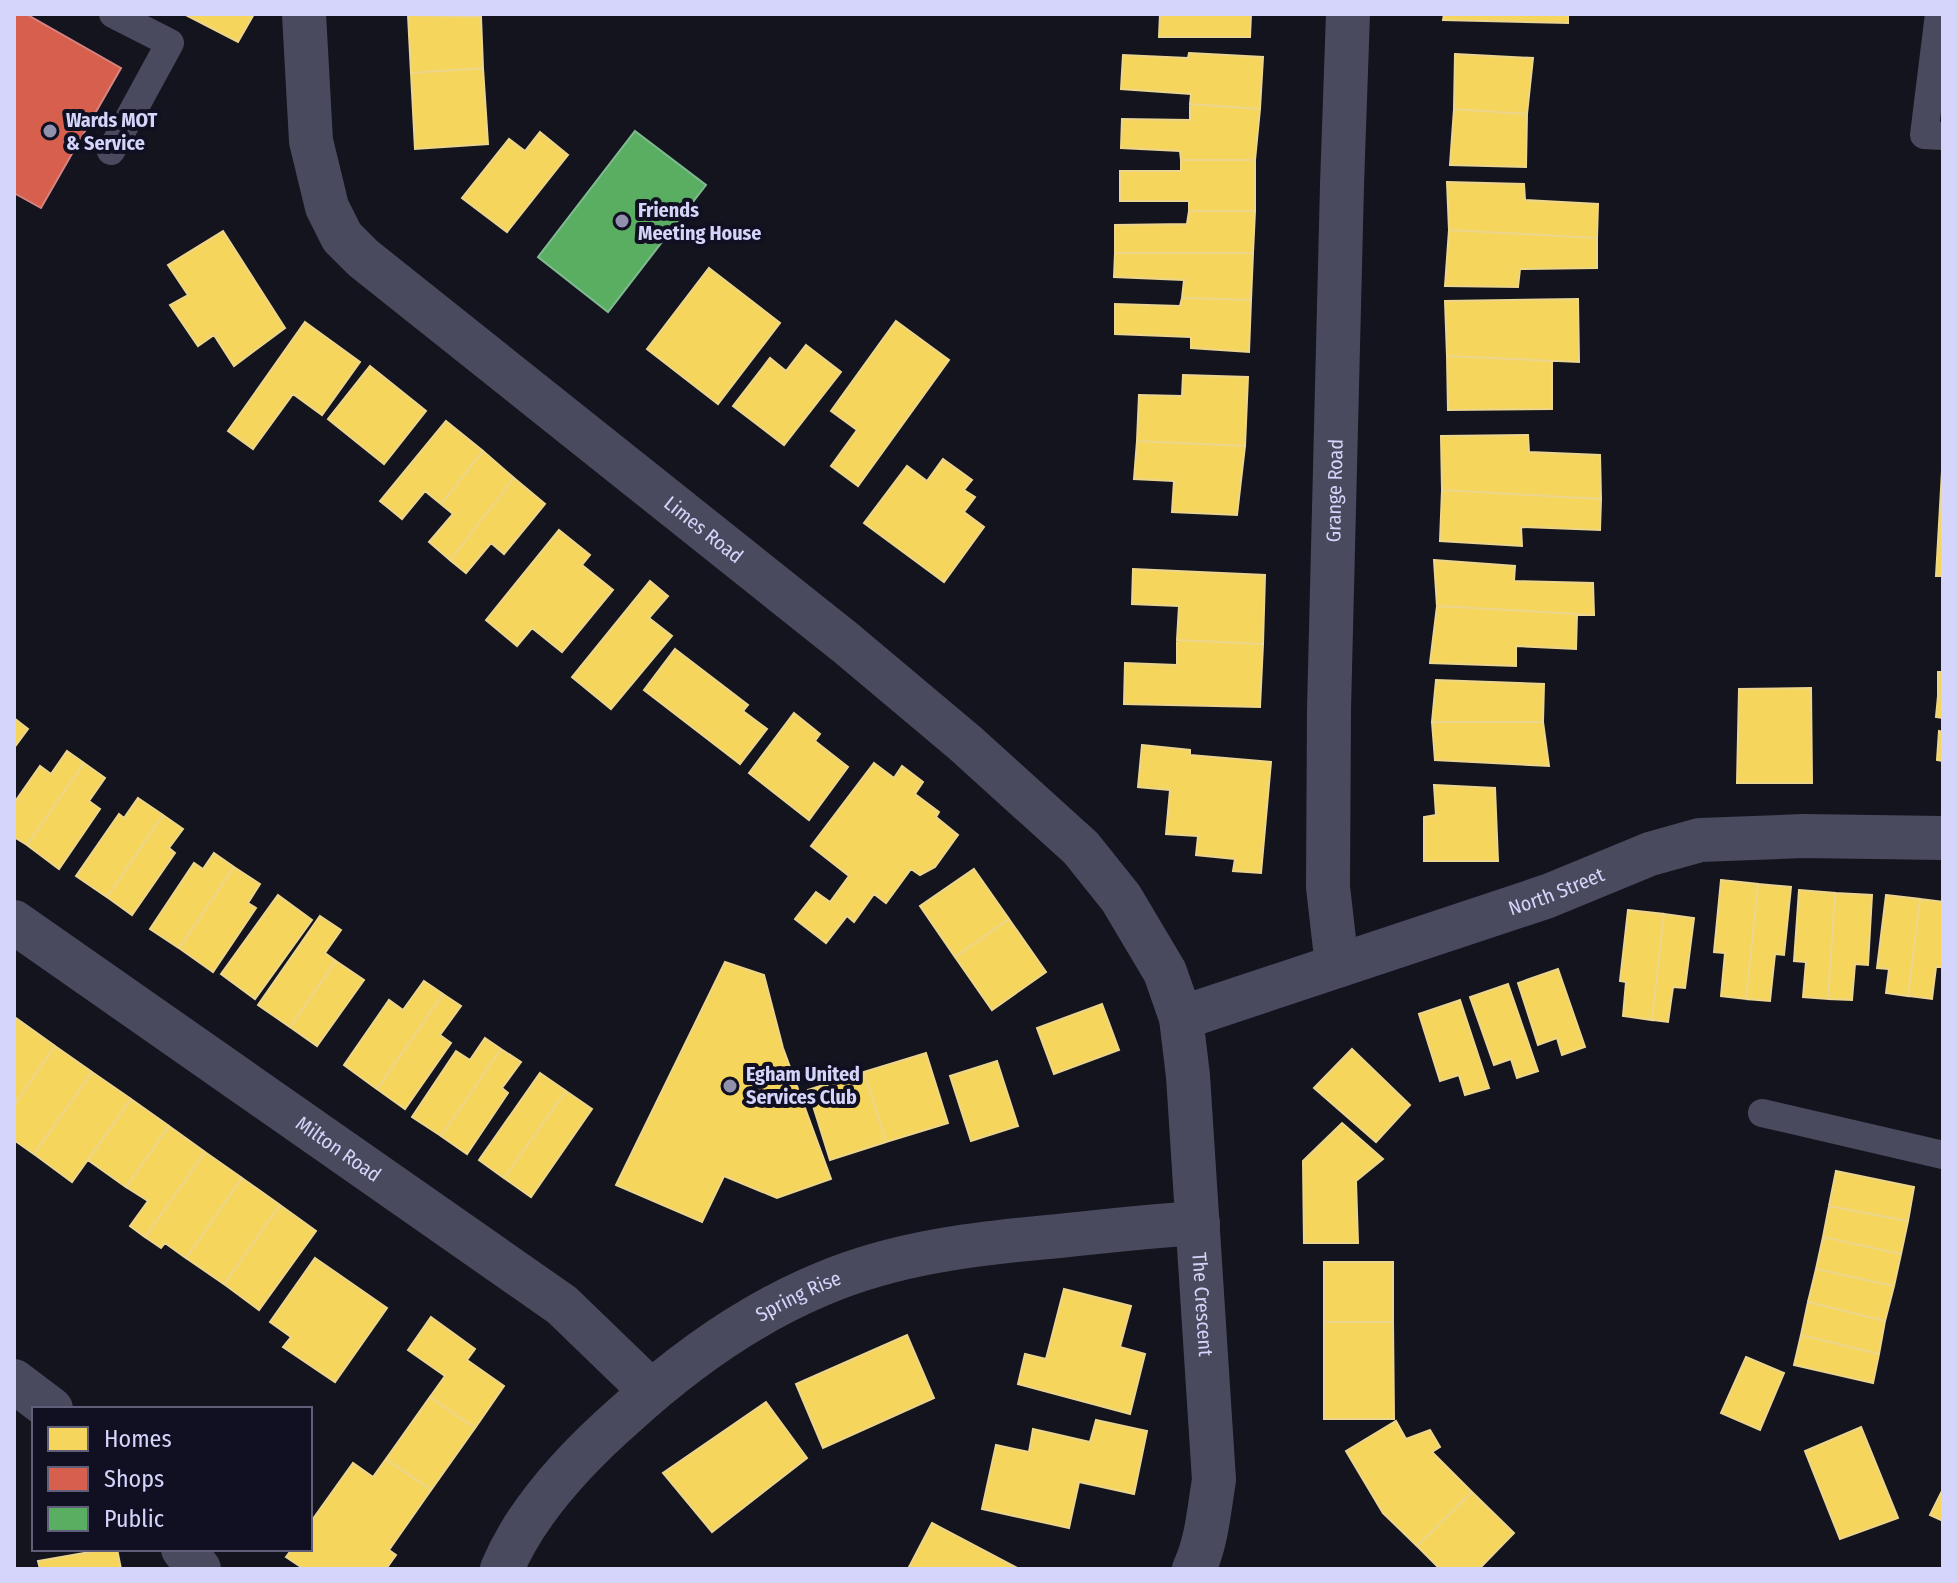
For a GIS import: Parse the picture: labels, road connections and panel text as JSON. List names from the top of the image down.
{
  "streets": {
    "street": [
      "Grange Road",
      "Limes Road",
      "North Street",
      "Milton Road",
      "Spring Rise",
      "The Crescent"
    ]
  },
  "crossings": [
    ["Grange Road", "North Street"],
    ["Limes Road", "North Street"],
    ["Limes Road", "The Crescent"],
    ["North Street", "The Crescent"],
    ["Milton Road", "Spring Rise"],
    ["Spring Rise", "The Crescent"]
  ],
  "places": ["Wards MOT & Service", "Friends Meeting House", "Egham United Services Club"],
  "legend": ["Homes", "Shops", "Public"]
}
